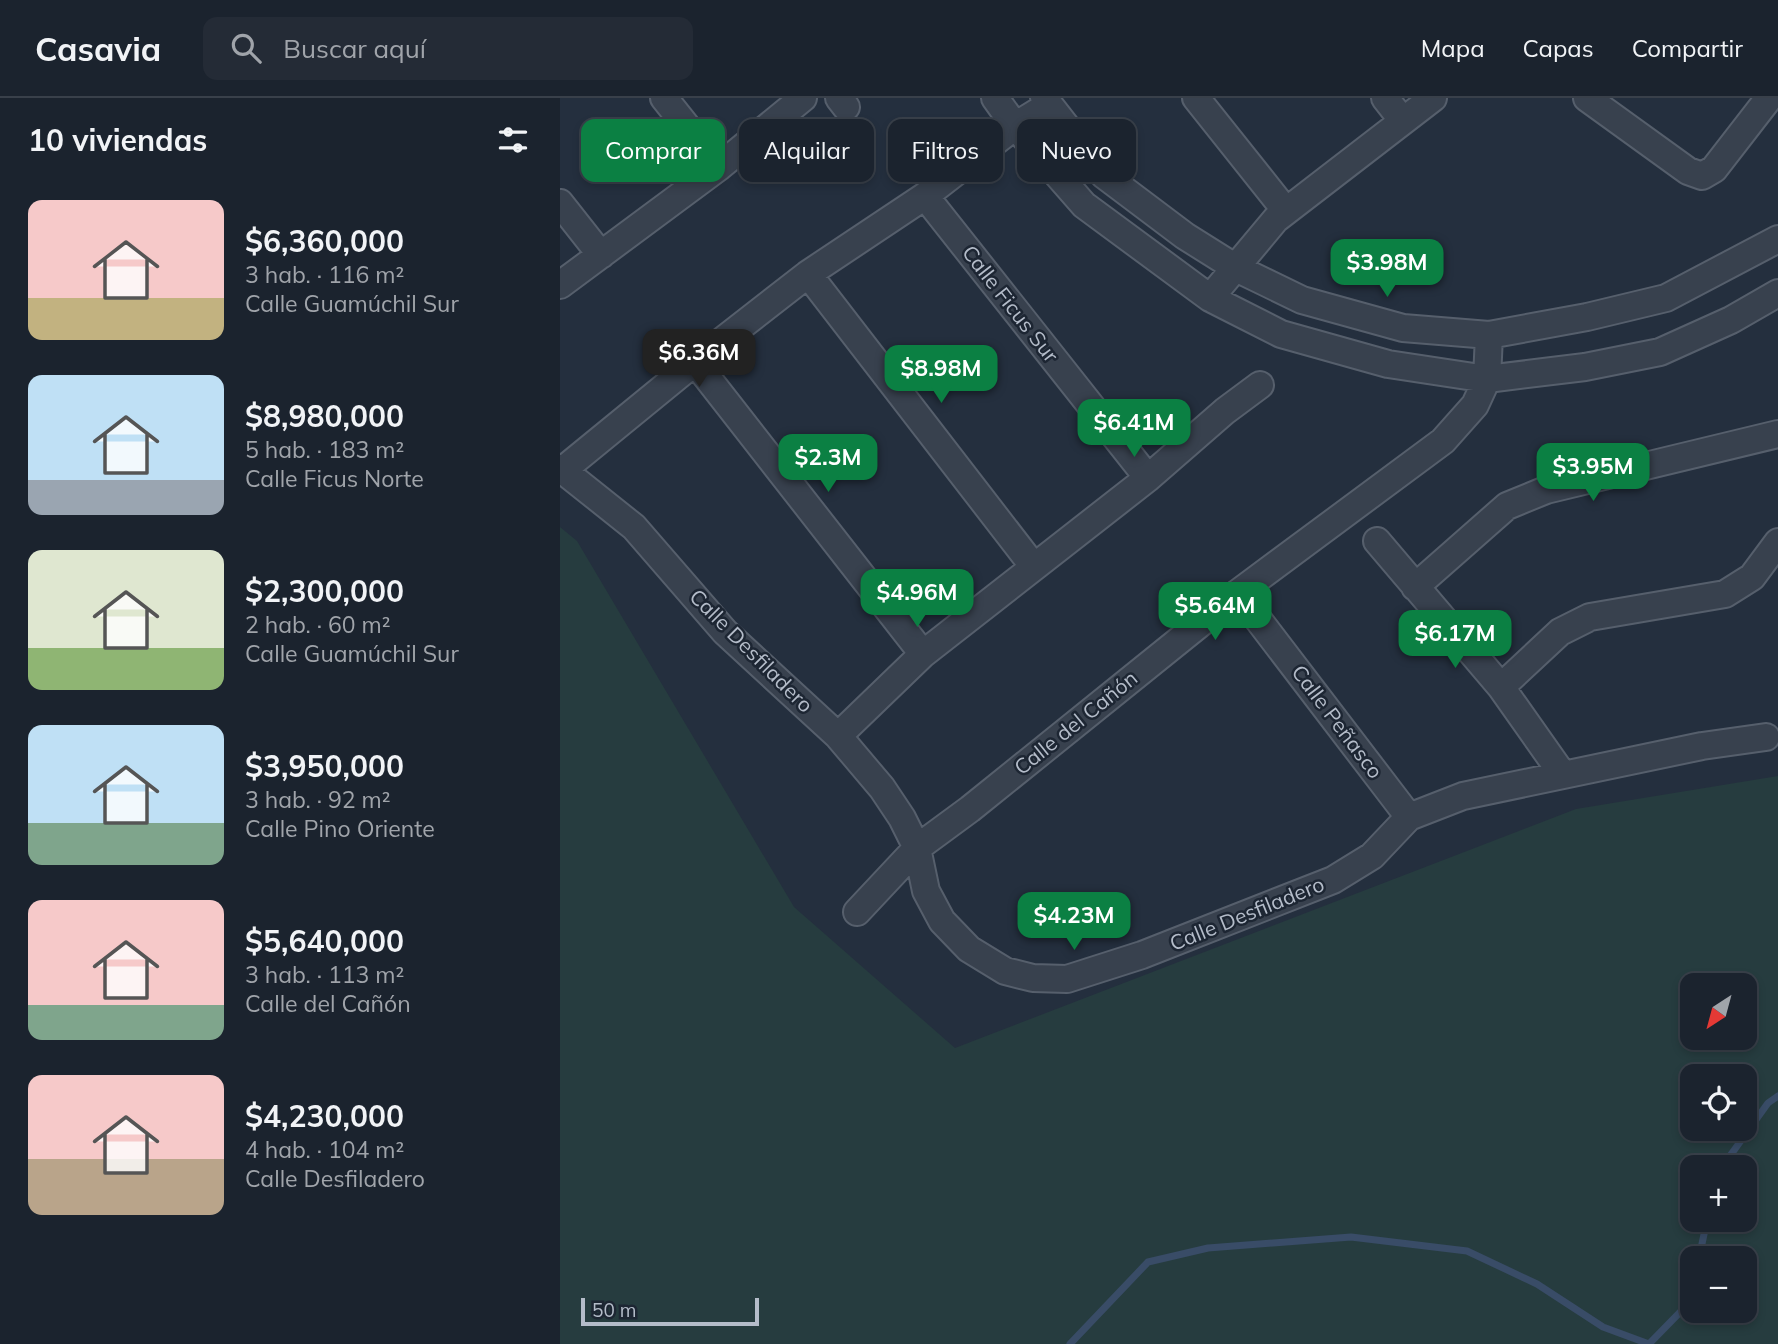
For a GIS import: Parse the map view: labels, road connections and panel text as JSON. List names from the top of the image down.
{
  "streets": {
    "street": [
      "Calle Ficus Sur",
      "Calle Desfiladero",
      "Calle Peñasco",
      "Calle del Cañón"
    ]
  },
  "crossings": [
    ["Calle Desfiladero", "Calle Peñasco"],
    ["Calle Desfiladero", "Calle del Cañón"],
    ["Calle Peñasco", "Calle del Cañón"]
  ],
  "scale_bar": "50 m",
  "north": "bottom left",
  "page": {
    "header": "Casavia",
    "search": "Buscar aquí",
    "nav": ["Mapa", "Capas", "Compartir"],
    "heading": "10 viviendas",
    "chip": [
      "Comprar",
      "Alquilar",
      "Filtros",
      "Nuevo"
    ],
    "list": [
      {
        "name": "$6,360,000",
        "note": "3 hab. · 116 m² · Calle Guamúchil Sur"
      },
      {
        "name": "$8,980,000",
        "note": "5 hab. · 183 m² · Calle Ficus Norte"
      },
      {
        "name": "$2,300,000",
        "note": "2 hab. · 60 m² · Calle Guamúchil Sur"
      },
      {
        "name": "$3,950,000",
        "note": "3 hab. · 92 m² · Calle Pino Oriente"
      },
      {
        "name": "$5,640,000",
        "note": "3 hab. · 113 m² · Calle del Cañón"
      },
      {
        "name": "$4,230,000",
        "note": "4 hab. · 104 m² · Calle Desfiladero"
      }
    ],
    "price": [
      "$3.98M",
      "$6.36M",
      "$8.98M",
      "$6.41M",
      "$2.3M",
      "$3.95M",
      "$4.96M",
      "$5.64M",
      "$6.17M",
      "$4.23M"
    ],
    "map_buttons": ["+", "−"],
    "scale": "50 m"
  }
}
